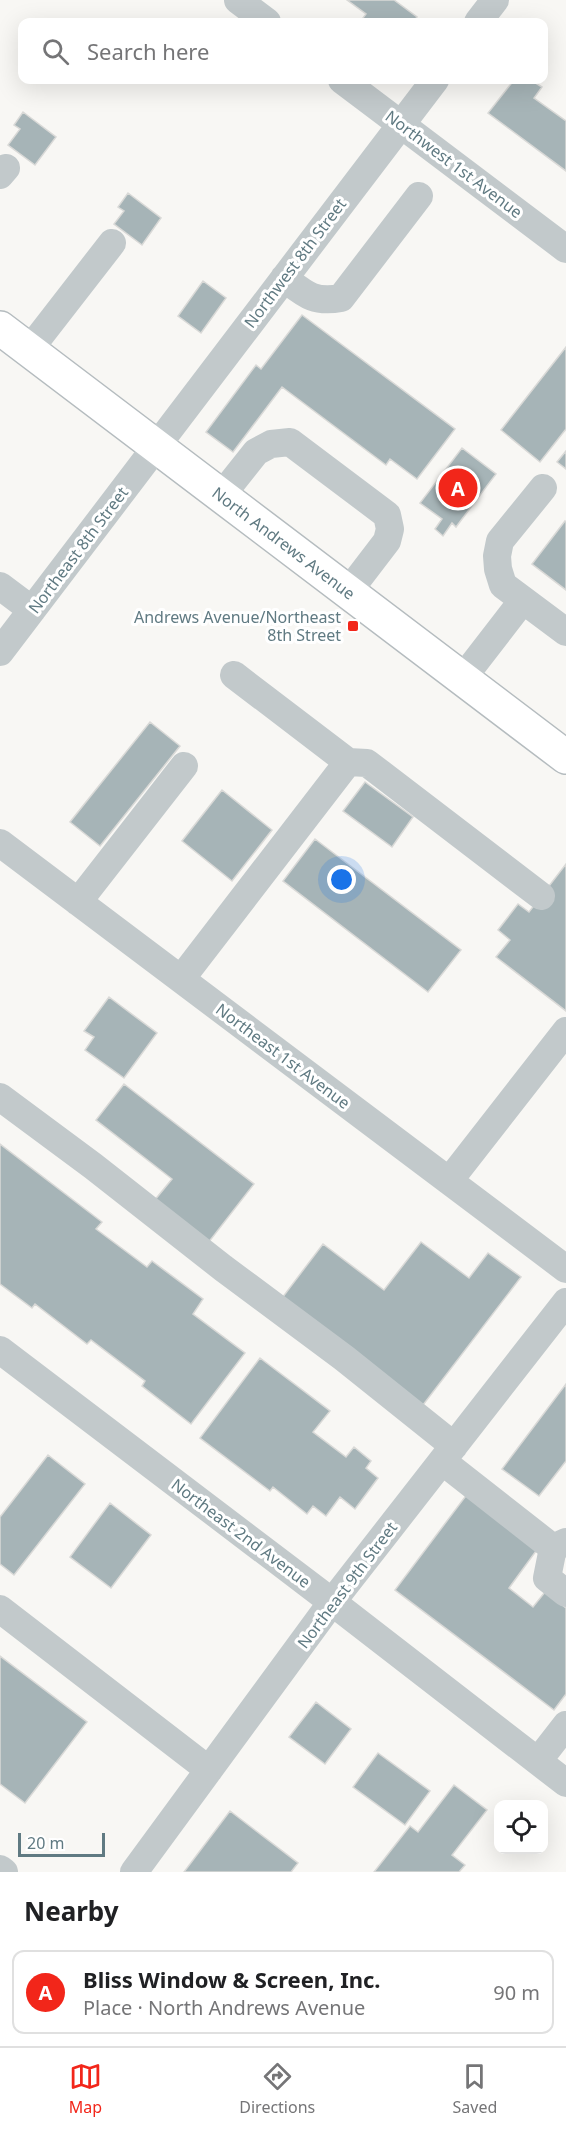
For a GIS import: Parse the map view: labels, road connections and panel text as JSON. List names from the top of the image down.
{
  "streets": {
    "main road": ["North Andrews Avenue"],
    "street": [
      "Northwest 1st Avenue",
      "Northwest 8th Street",
      "Northeast 8th Street",
      "Northeast 1st Avenue",
      "Northeast 2nd Avenue",
      "Northeast 9th Street"
    ]
  },
  "crossings": [
    ["Northwest 1st Avenue", "Northwest 8th Street"],
    ["Northwest 8th Street", "North Andrews Avenue"],
    ["Northwest 8th Street", "Northeast 8th Street"],
    ["North Andrews Avenue", "Northeast 8th Street"],
    ["Northeast 2nd Avenue", "Northeast 9th Street"]
  ],
  "places": {
    "transit": ["Andrews Avenue/Northeast 8th Street"]
  },
  "scale_bar": "20 m",
  "page": {
    "search": "Search here",
    "pins": "A",
    "scale": "20 m",
    "heading": "Nearby",
    "list": [
      {
        "mark": "A",
        "name": "Bliss Window & Screen, Inc.",
        "note": "Place · North Andrews Avenue",
        "value": "90 m"
      }
    ],
    "nav": ["Map", "Directions", "Saved"]
  }
}
